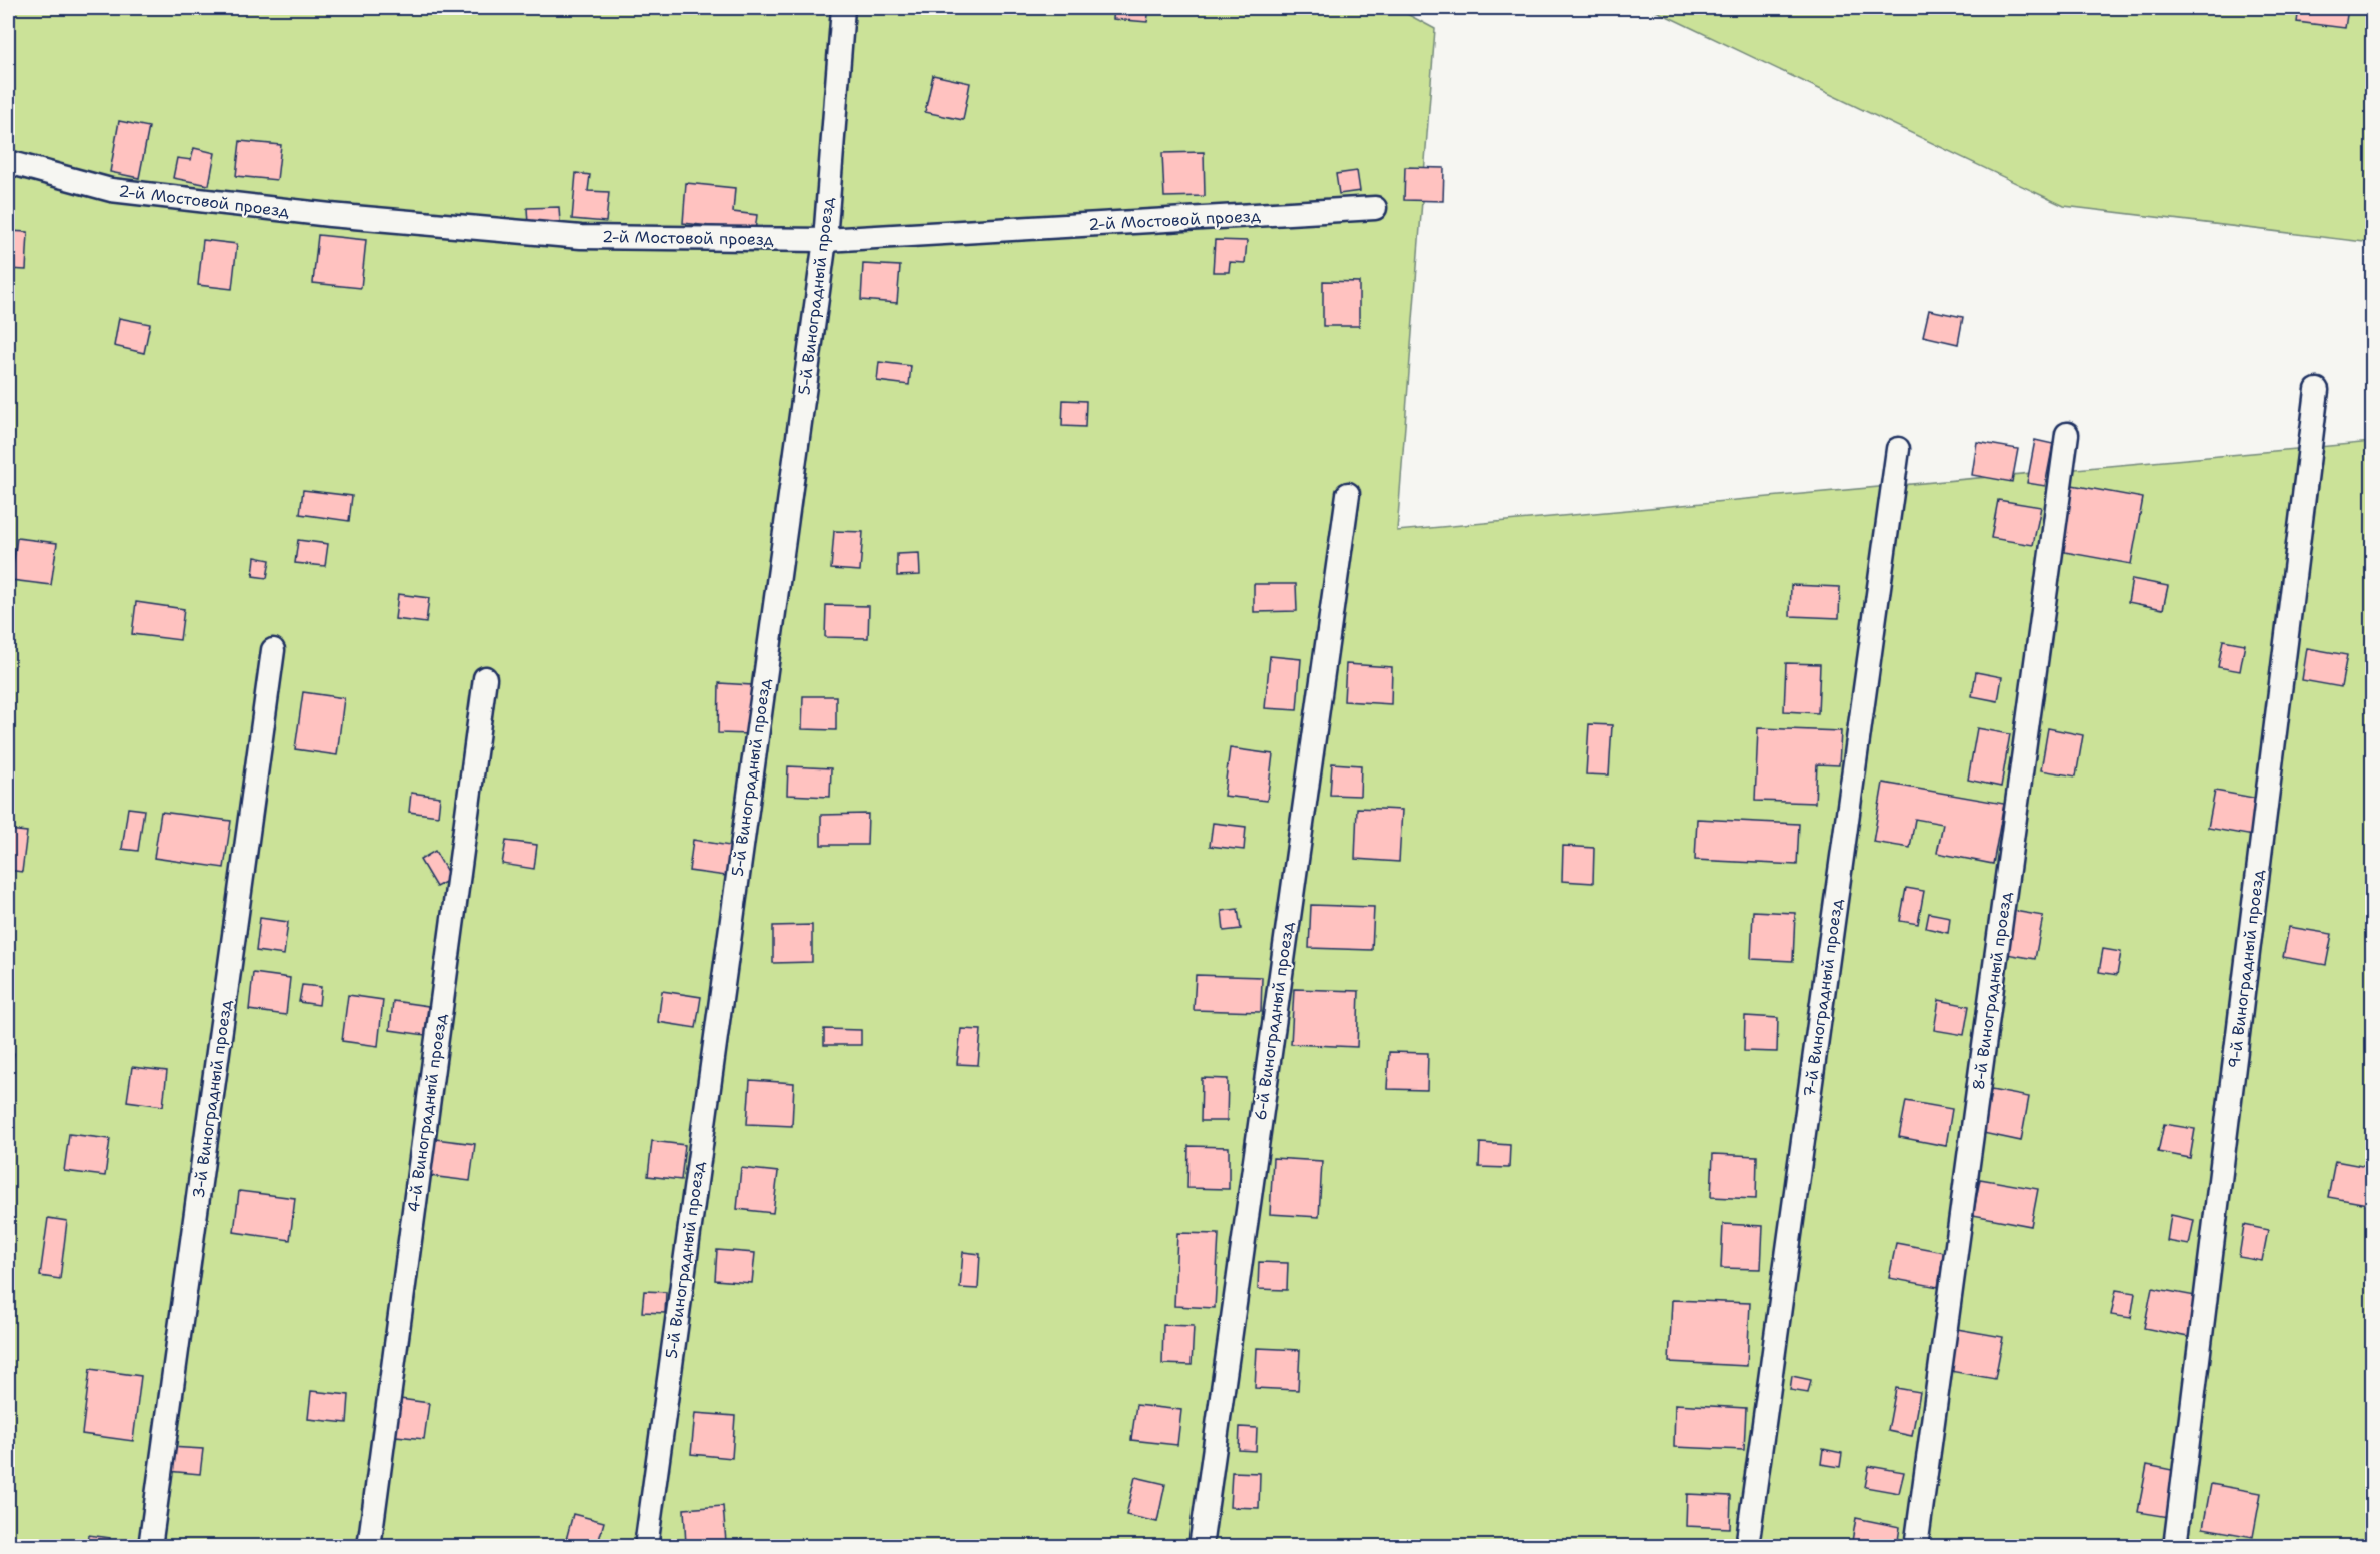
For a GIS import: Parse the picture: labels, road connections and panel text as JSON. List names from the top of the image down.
{
  "streets": {
    "lane": [
      "2-й Мостовой проезд",
      "5-й Виноградный проезд",
      "9-й Виноградный проезд",
      "8-й Виноградный проезд",
      "7-й Виноградный проезд",
      "6-й Виноградный проезд",
      "3-й Виноградный проезд",
      "4-й Виноградный проезд"
    ]
  },
  "crossings": [
    ["2-й Мостовой проезд", "5-й Виноградный проезд"]
  ]
}
